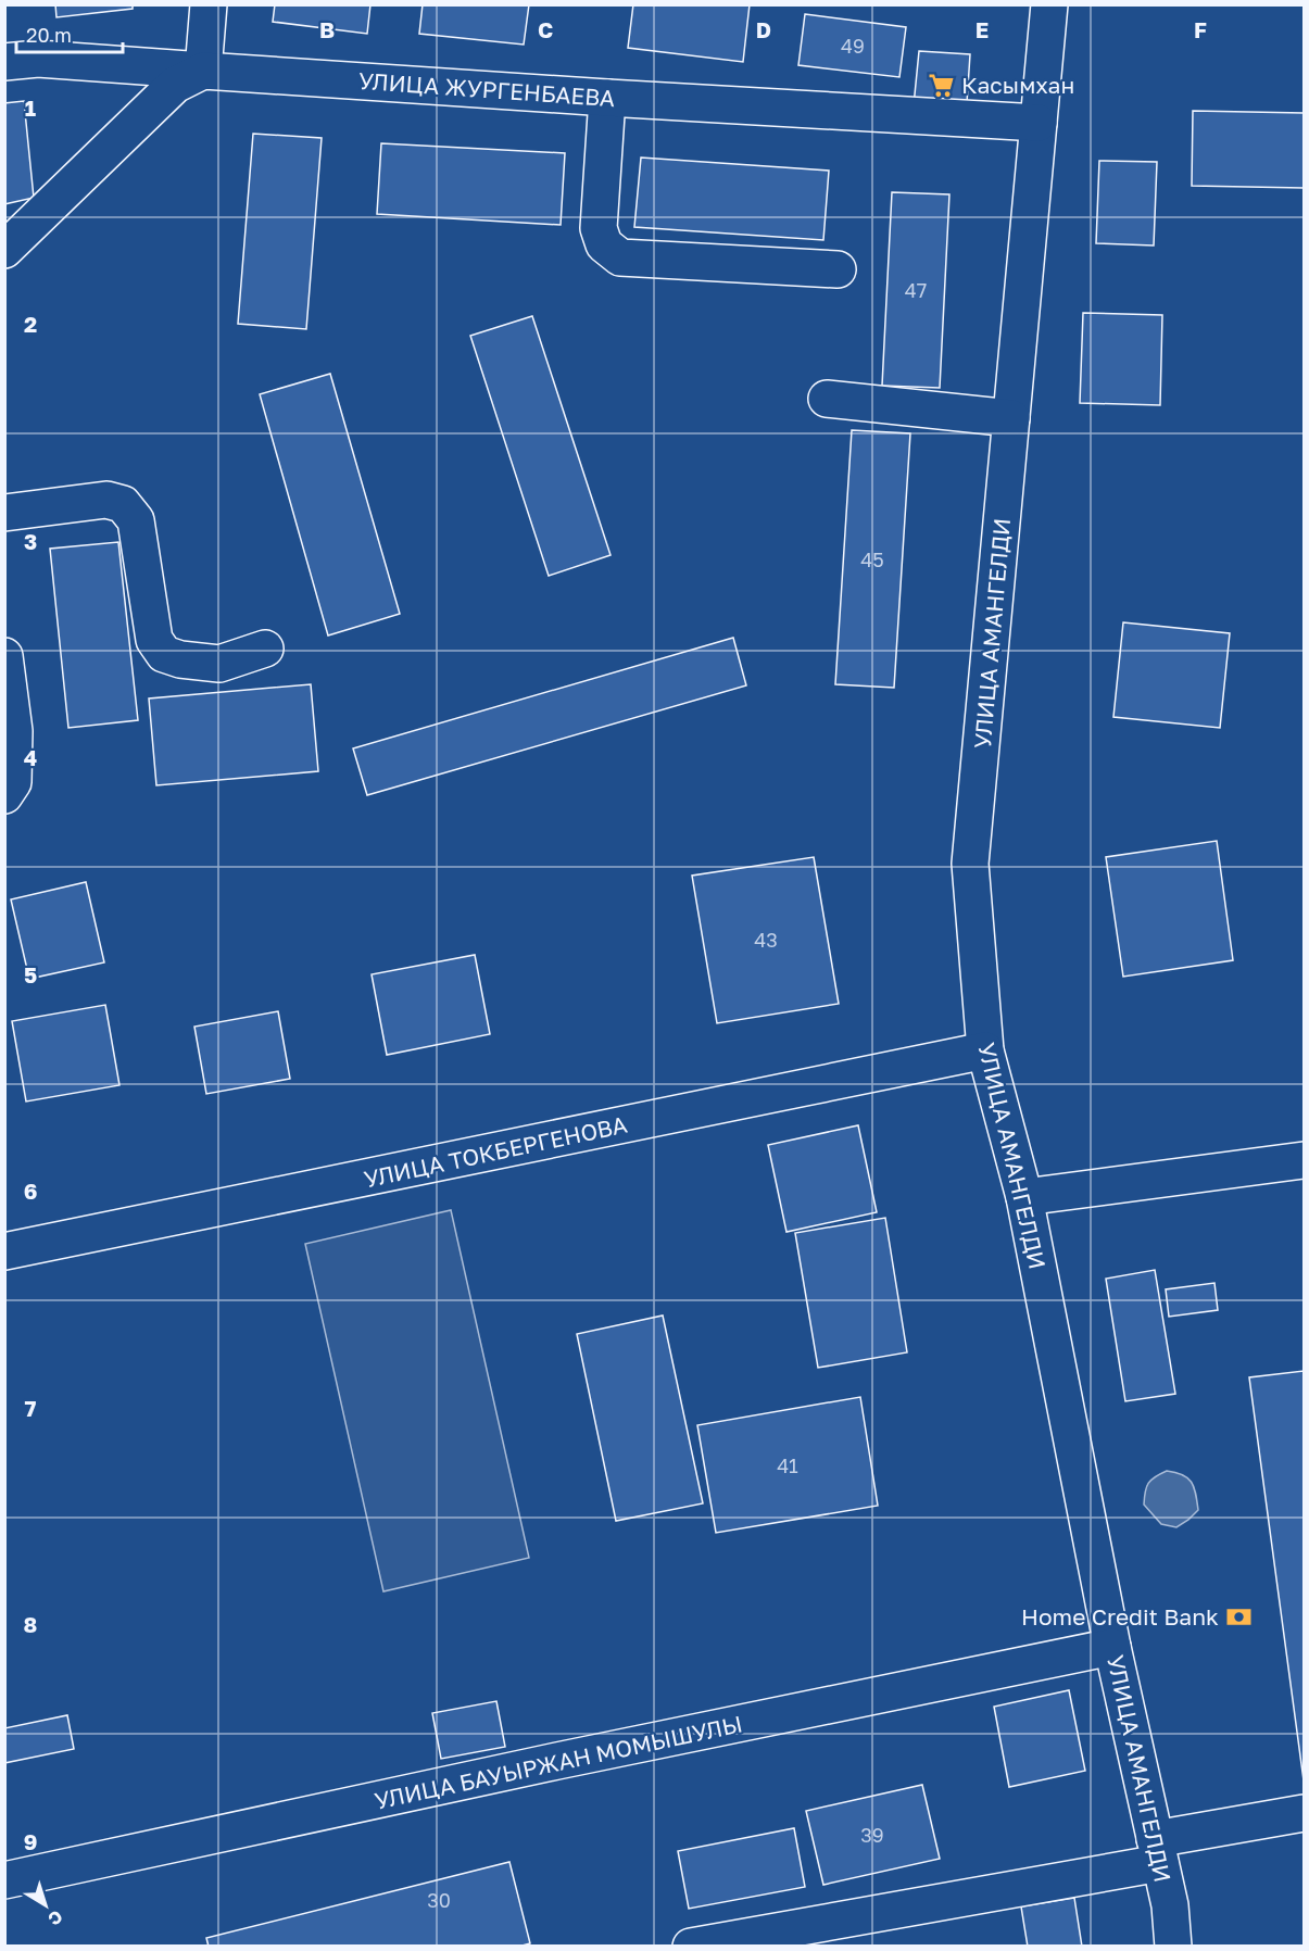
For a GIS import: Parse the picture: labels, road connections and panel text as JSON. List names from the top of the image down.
{
  "streets": {
    "street": [
      "УЛИЦА ЖУРГЕНБАЕВА",
      "УЛИЦА АМАНГЕЛДИ",
      "УЛИЦА ТОКБЕРГЕНОВА",
      "УЛИЦА БАУЫРЖАН МОМЫШУЛЫ"
    ]
  },
  "crossings": [
    ["УЛИЦА ЖУРГЕНБАЕВА", "УЛИЦА АМАНГЕЛДИ"],
    ["УЛИЦА АМАНГЕЛДИ", "УЛИЦА ТОКБЕРГЕНОВА"],
    ["УЛИЦА АМАНГЕЛДИ", "УЛИЦА БАУЫРЖАН МОМЫШУЛЫ"]
  ],
  "places": {
    "supermarket": ["Касымхан"],
    "bank": ["Home Credit Bank"]
  },
  "house_numbers": [
    "49",
    "47",
    "45",
    "43",
    "41",
    "39",
    "30"
  ],
  "scale_bar": "20 m",
  "north": "bottom right",
  "grid": {
    "columns": [
      "B",
      "C",
      "D",
      "E",
      "F"
    ],
    "rows": [
      "1",
      "2",
      "3",
      "4",
      "5",
      "6",
      "7",
      "8",
      "9"
    ]
  }
}
